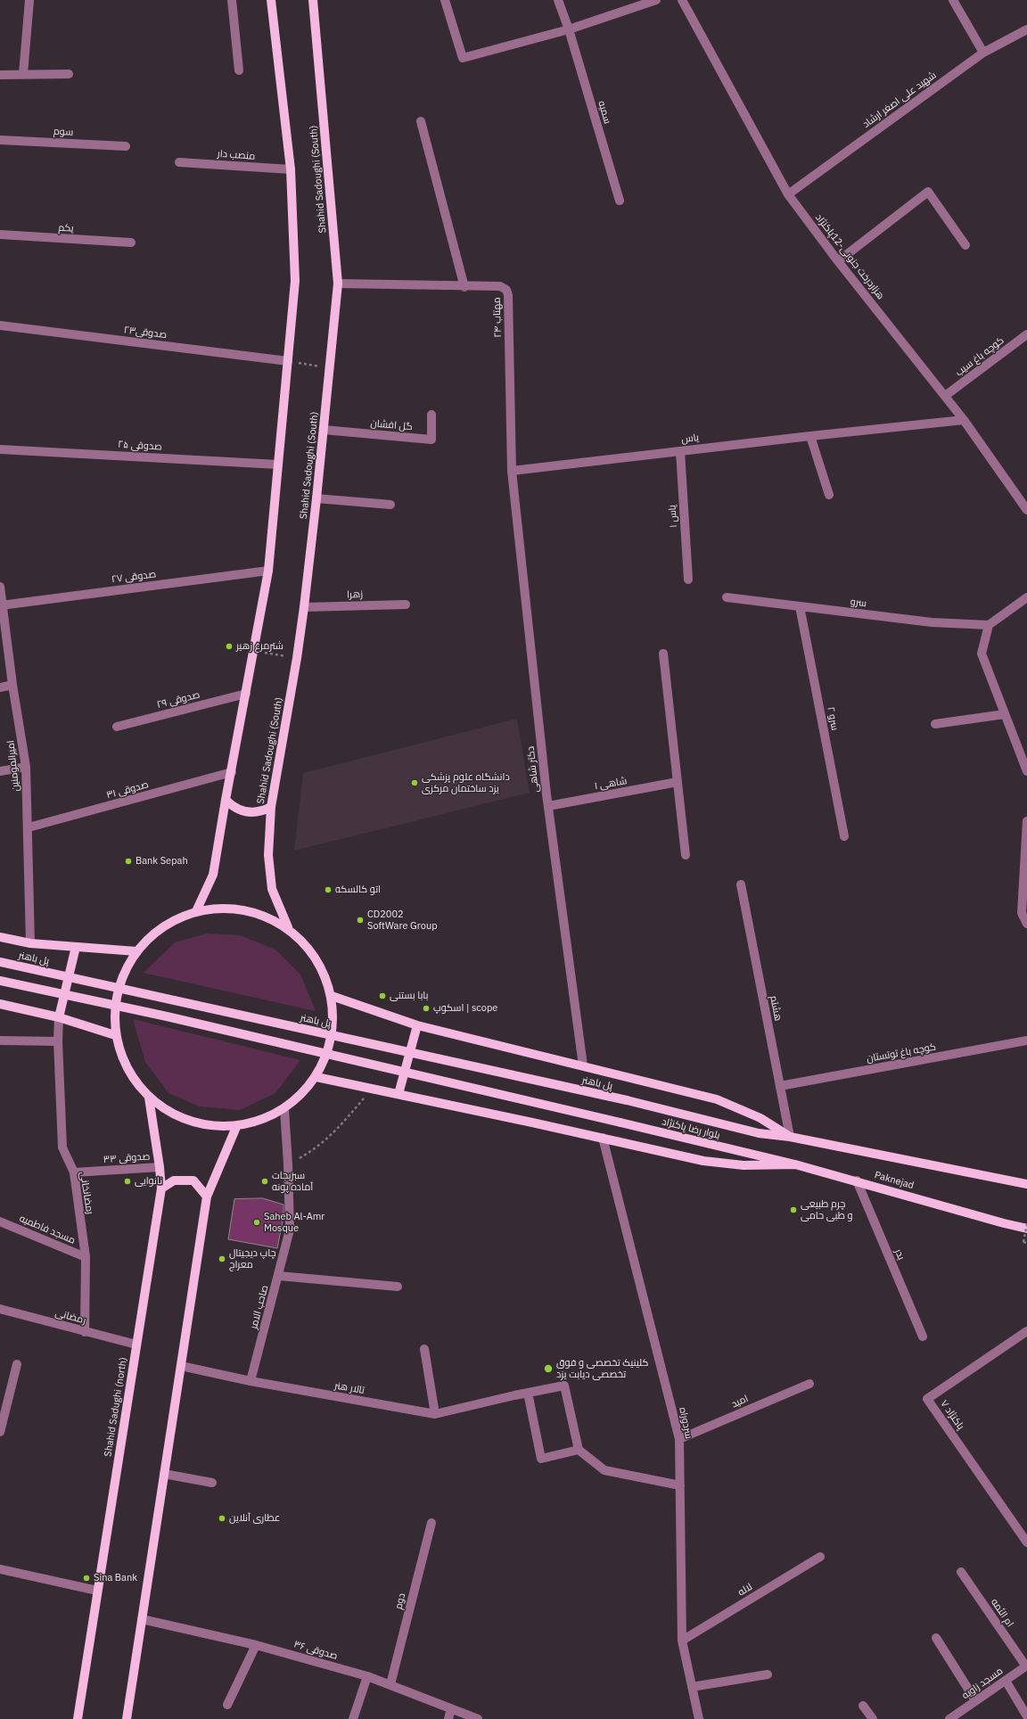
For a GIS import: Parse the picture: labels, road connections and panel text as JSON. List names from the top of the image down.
{
  "streets": {
    "main road": [
      "Shahid Sadoughi (South)",
      "پل باهنر",
      "بلوار رضا پاکنژاد",
      "Paknejad",
      "Shahid Sadughi (north)"
    ],
    "street": [
      "شهید علی اصغر ارشاد",
      "سمیه",
      "سوم",
      "منصب دار",
      "یکم",
      "هزاردرخت جنوبی-12پاکنژاد",
      "مهتاب ۲۴",
      "صدوقی۲۳",
      "کوچه باغ سیب",
      "گل افشان",
      "یاس",
      "صدوقی ۲۵",
      "یاس ۱",
      "صدوقی ۲۷",
      "زهرا",
      "سرو",
      "صدوقی ۲۹",
      "سرو ۲",
      "امیرالمومنین",
      "دکتر شاهی",
      "شاهی ۱",
      "صدوقی ۳۱",
      "هشتم",
      "کوچه باغ توتستان",
      "صدوقی ۳۳",
      "رمضانخانی",
      "مسجد فاطمیه",
      "بدر",
      "صاحب الامر",
      "رمضانی",
      "تالار هنر",
      "امید",
      "پاکنژاد ۷",
      "سردوراه",
      "لاله",
      "دوم",
      "ام الئمه",
      "صدوقی ۳۶",
      "مسجد زاویه"
    ]
  },
  "crossings": [
    ["شهید علی اصغر ارشاد", "هزاردرخت جنوبی-12پاکنژاد"],
    ["Shahid Sadoughi (South)", "مهتاب ۲۴"],
    ["Shahid Sadoughi (South)", "گل افشان"],
    ["Shahid Sadoughi (South)", "زهرا"],
    ["هزاردرخت جنوبی-12پاکنژاد", "کوچه باغ سیب"],
    ["هزاردرخت جنوبی-12پاکنژاد", "یاس"],
    ["مهتاب ۲۴", "یاس"],
    ["مهتاب ۲۴", "دکتر شاهی"],
    ["یاس", "یاس ۱"],
    ["یاس", "دکتر شاهی"],
    ["صدوقی ۲۷", "امیرالمومنین"],
    ["سرو", "سرو ۲"],
    ["امیرالمومنین", "صدوقی ۳۱"],
    ["دکتر شاهی", "شاهی ۱"],
    ["پل باهنر", "بلوار رضا پاکنژاد"],
    ["هشتم", "کوچه باغ توتستان"],
    ["هشتم", "بلوار رضا پاکنژاد"],
    ["بلوار رضا پاکنژاد", "Paknejad"],
    ["صدوقی ۳۳", "رمضانخانی"],
    ["صدوقی ۳۳", "Shahid Sadughi (north)"],
    ["Paknejad", "بدر"],
    ["رمضانخانی", "مسجد فاطمیه"],
    ["رمضانخانی", "رمضانی"],
    ["صاحب الامر", "تالار هنر"],
    ["رمضانی", "Shahid Sadughi (north)"],
    ["امید", "سردوراه"],
    ["سردوراه", "لاله"],
    ["دوم", "صدوقی ۳۶"],
    ["ام الئمه", "مسجد زاویه"]
  ],
  "places": [
    "شترمرغ زهیر",
    "دانشگاه علوم پزشکی یزد ساختمان مرکزی",
    "Bank Sepah",
    "اتو کالسکه",
    "CD2002 SoftWare Group",
    "بابا بستنی",
    "اسکوپ | scope",
    "نانوایی",
    "سبزیجات آماده پونه",
    "چرم طبیعی و طبی حامی",
    "Saheb Al-Amr Mosque",
    "چاپ دیجیتال معراج",
    "کلینیک تخصصی و فوق تخصصی دیابت یزد",
    "عطاری آنلاین",
    "Sina Bank"
  ]
}
